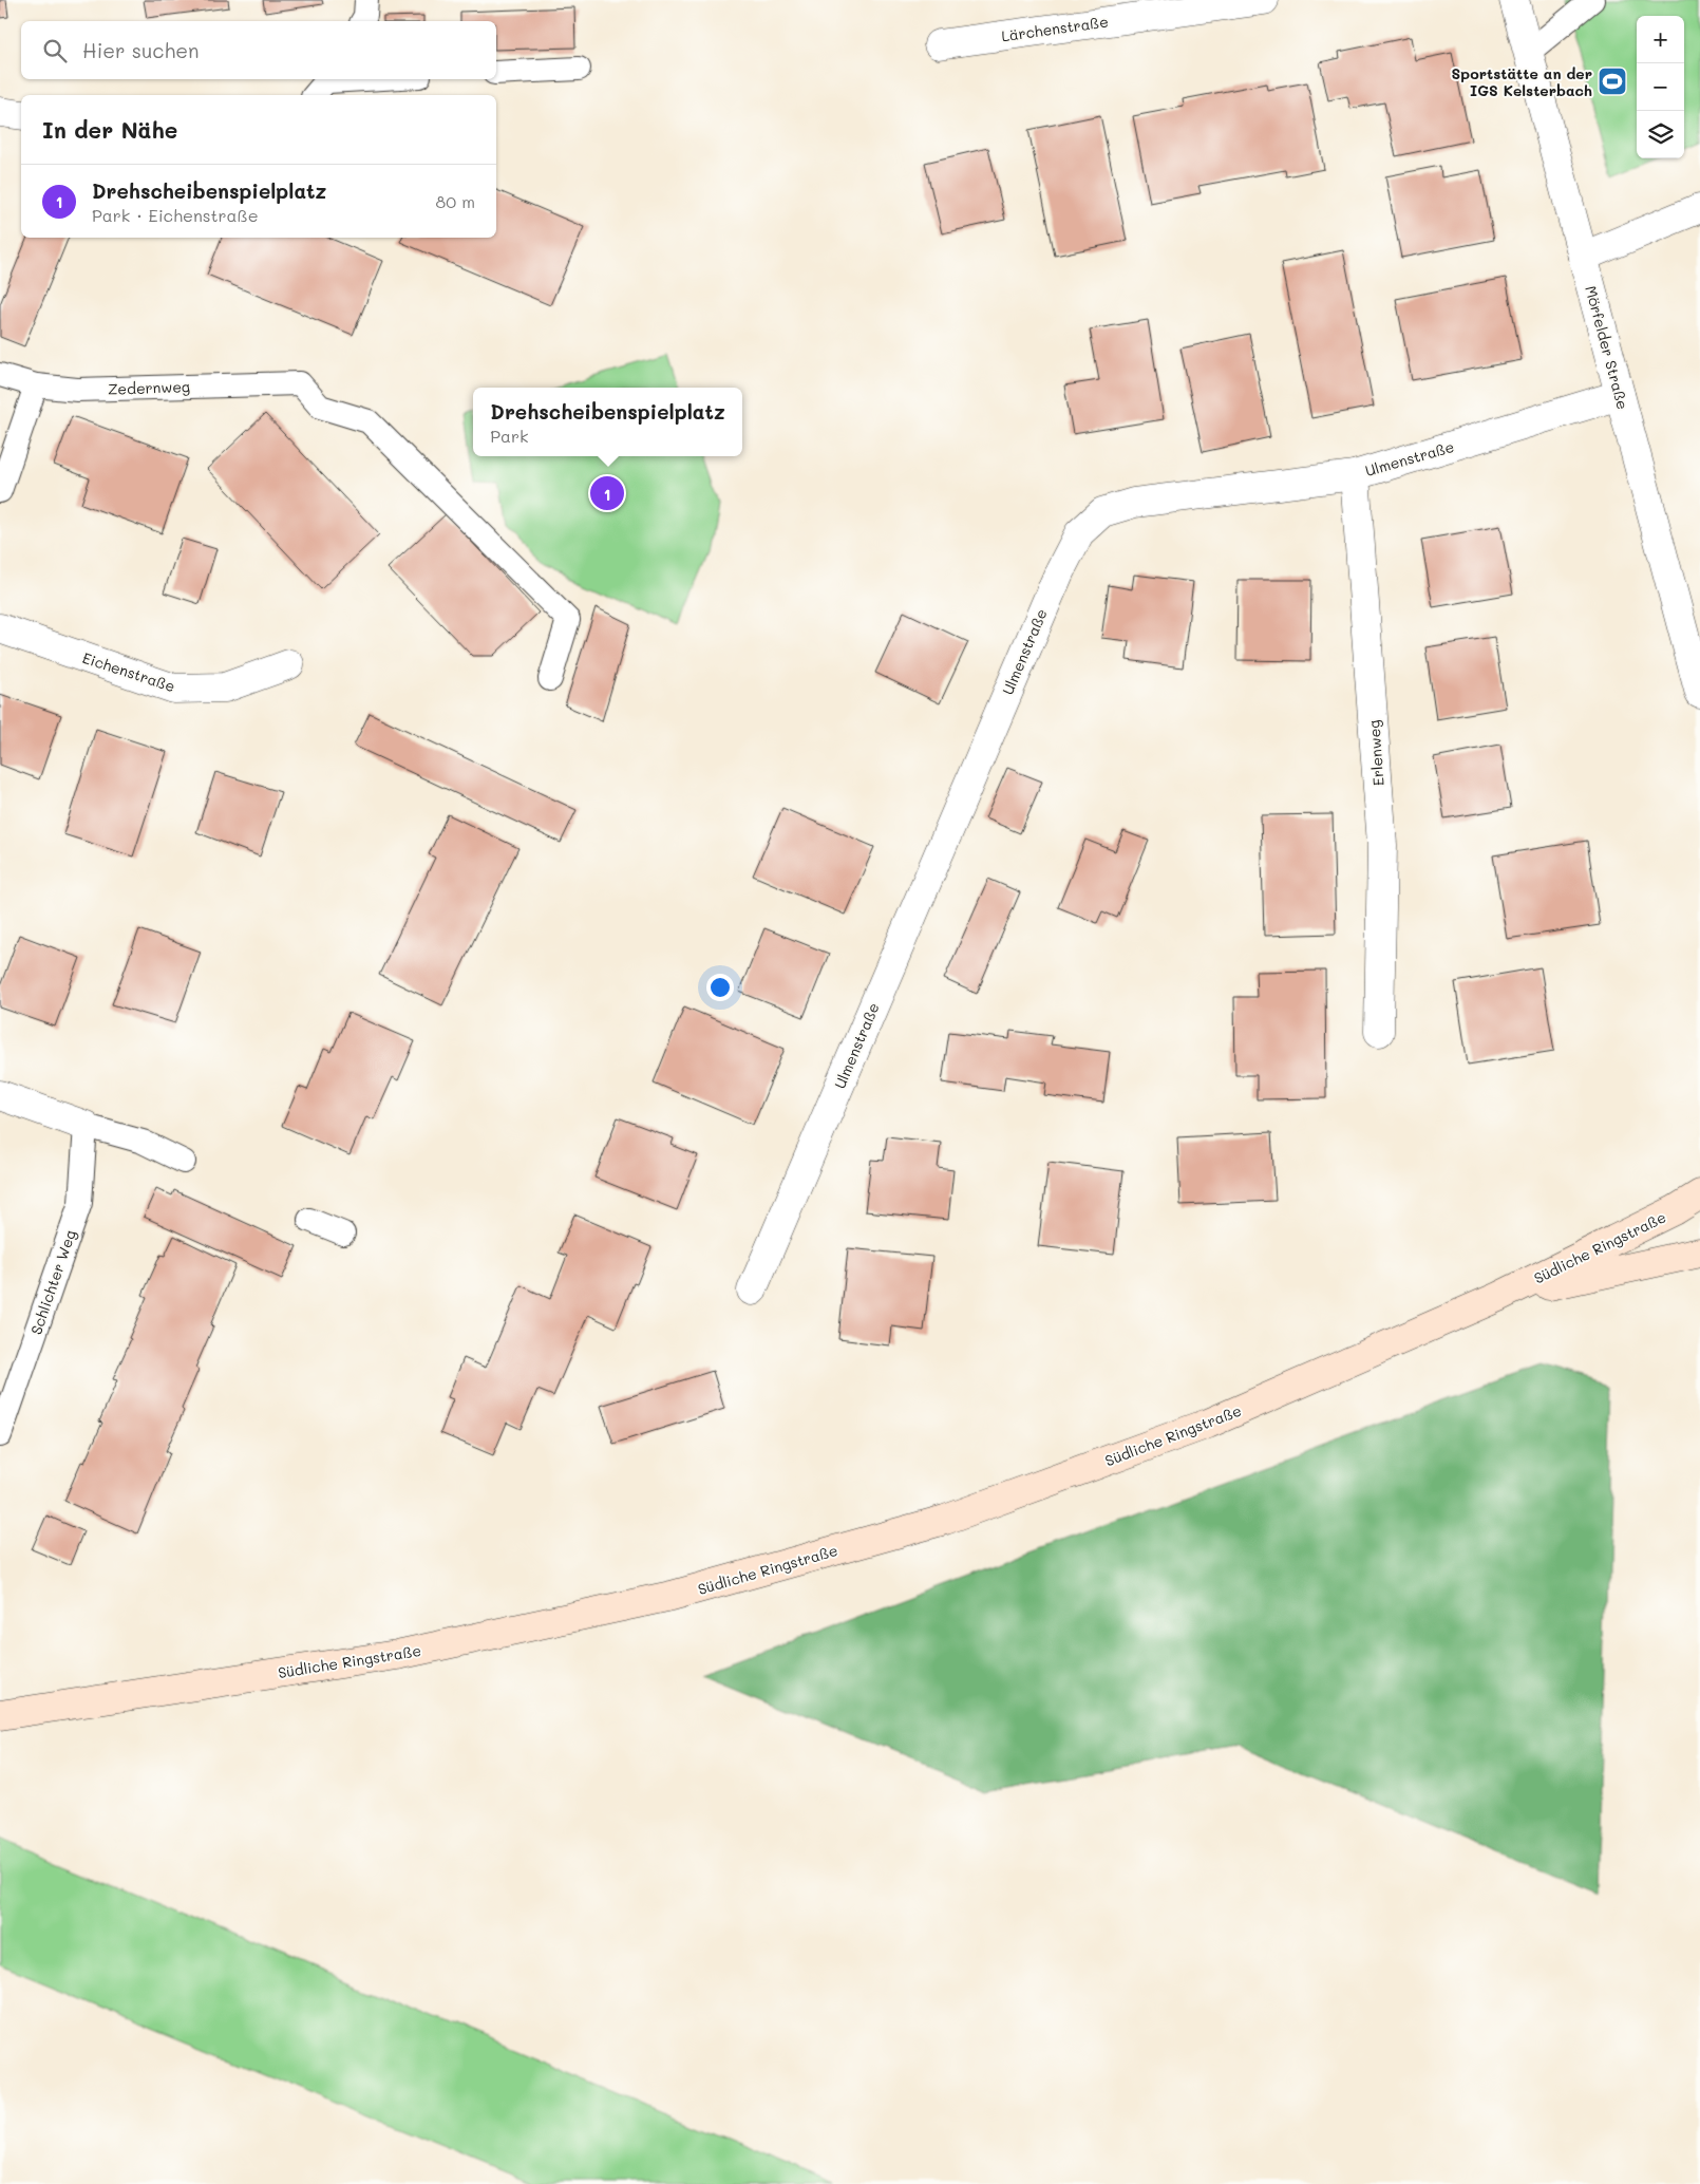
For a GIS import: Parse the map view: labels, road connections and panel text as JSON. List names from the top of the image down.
{
  "streets": {
    "main road": ["Südliche Ringstraße"],
    "street": [
      "Lärchenstraße",
      "Mörfelder Straße",
      "Ulmenstraße",
      "Eichenstraße",
      "Erlenweg"
    ],
    "lane": ["Zedernweg", "Schlichter Weg"]
  },
  "crossings": [
    ["Mörfelder Straße", "Ulmenstraße"],
    ["Ulmenstraße", "Erlenweg"]
  ],
  "places": {
    "sports": ["Sportstätte an der IGS Kelsterbach"]
  },
  "page": {
    "map_buttons": ["+", "−"],
    "search": "Hier suchen",
    "heading": "In der Nähe",
    "list": [
      {
        "mark": "1",
        "name": "Drehscheibenspielplatz",
        "note": "Park · Eichenstraße",
        "value": "80 m"
      }
    ],
    "popup": ["Drehscheibenspielplatz", "Park"],
    "pins": "1"
  }
}
